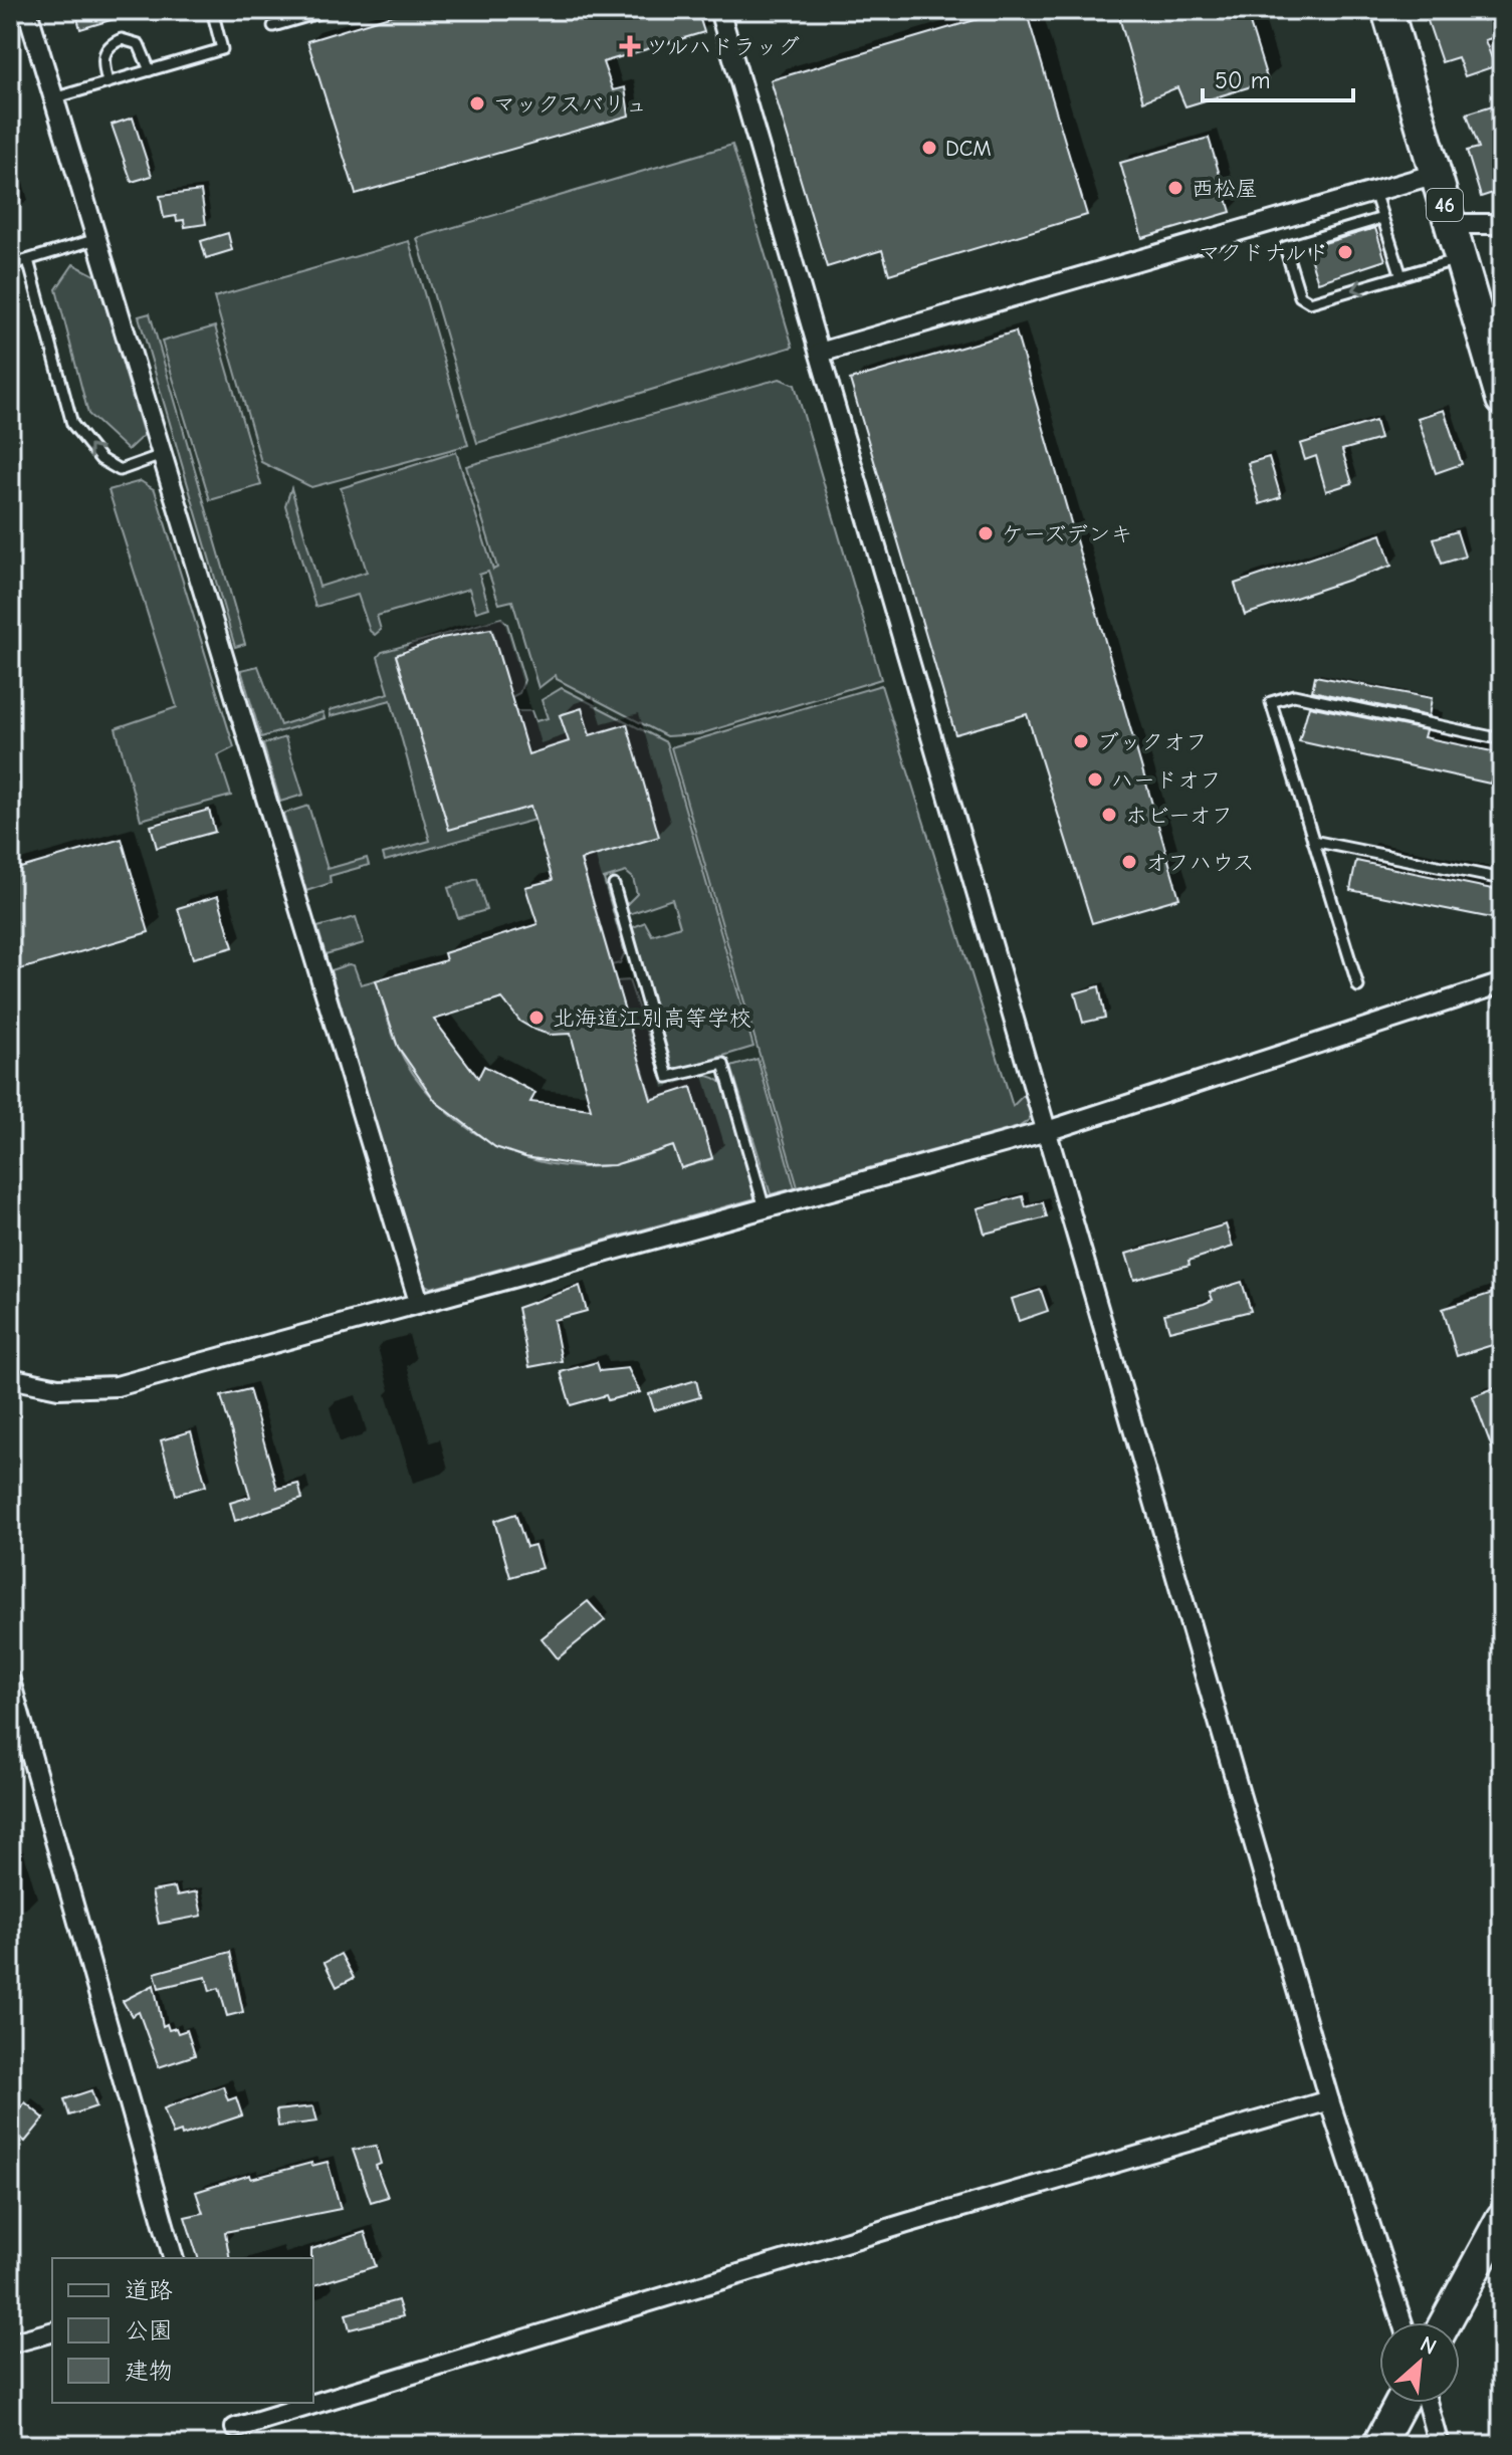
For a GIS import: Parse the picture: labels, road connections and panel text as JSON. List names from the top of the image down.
{
  "streets": {
    "main road": ["46"]
  },
  "places": {
    "health": ["ツルハドラッグ"],
    "other": [
      "マックスバリュ",
      "DCM",
      "西松屋",
      "マクドナルド",
      "ケーズデンキ",
      "ブックオフ",
      "ハードオフ",
      "ホビーオフ",
      "オフハウス",
      "北海道江別高等学校"
    ]
  },
  "legend": ["道路", "公園", "建物"],
  "scale_bar": "50 m",
  "north": "top right"
}
